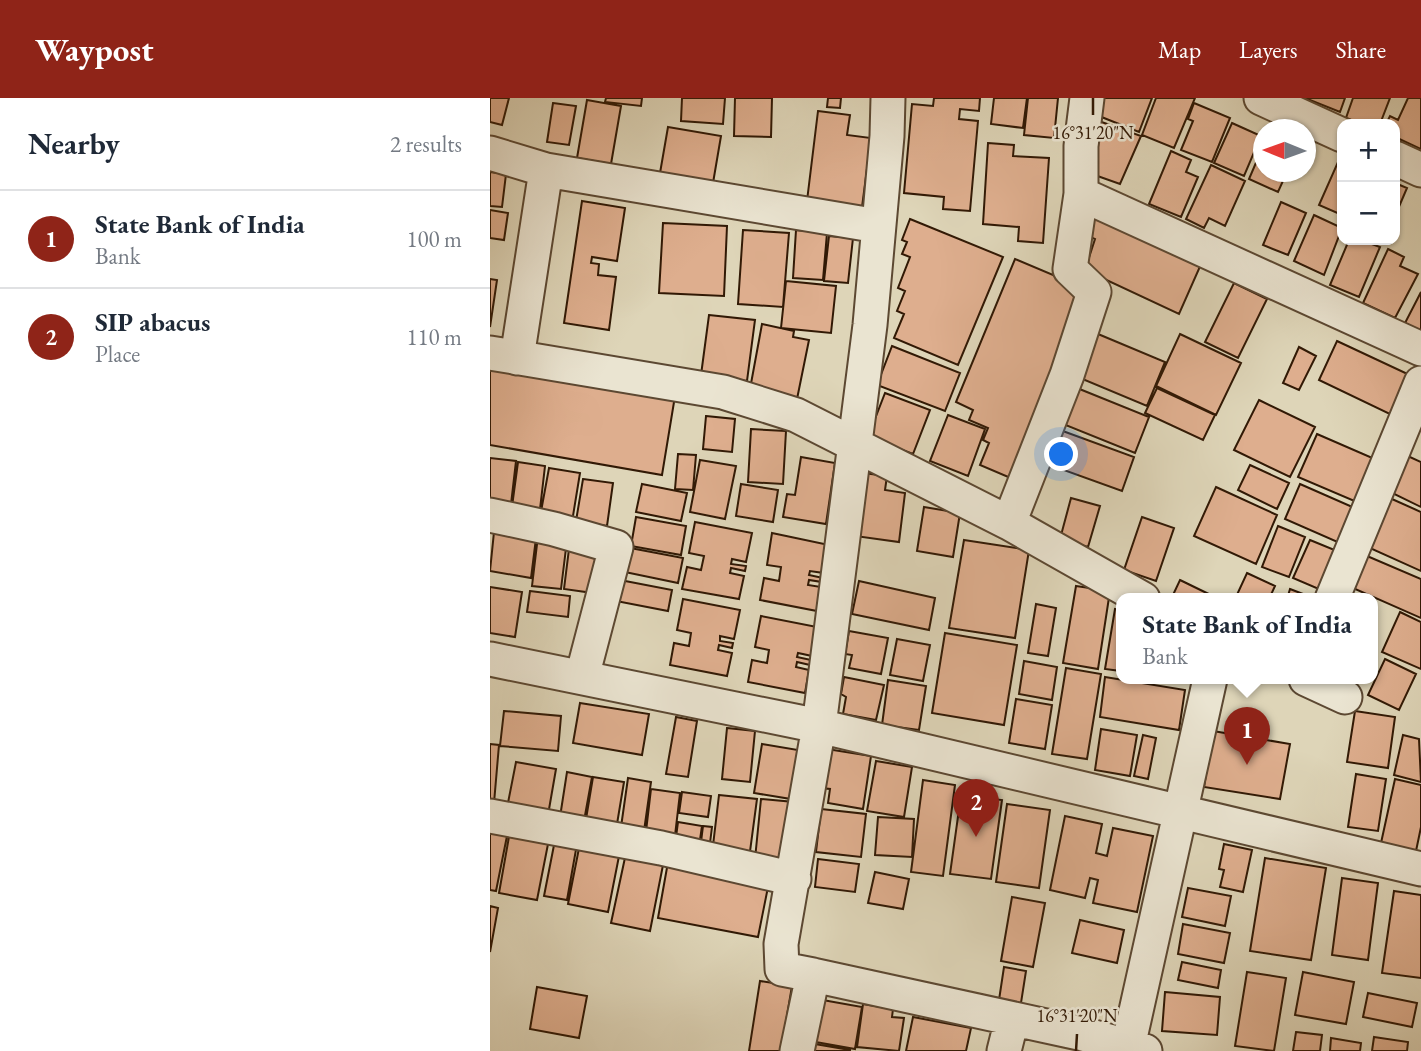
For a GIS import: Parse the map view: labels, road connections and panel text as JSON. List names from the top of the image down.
{
  "north": "left",
  "page": {
    "header": "Waypost",
    "nav": ["Map", "Layers", "Share"],
    "heading": ["Nearby", "2 results"],
    "map_buttons": ["+", "−"],
    "list": [
      {
        "mark": "1",
        "name": "State Bank of India",
        "note": "Bank",
        "value": "100 m"
      },
      {
        "mark": "2",
        "name": "SIP abacus",
        "note": "Place",
        "value": "110 m"
      }
    ],
    "popup": ["State Bank of India", "Bank"],
    "pins": ["1", "2"]
  },
  "coordinates": ["16°31'20\"N"]
}
